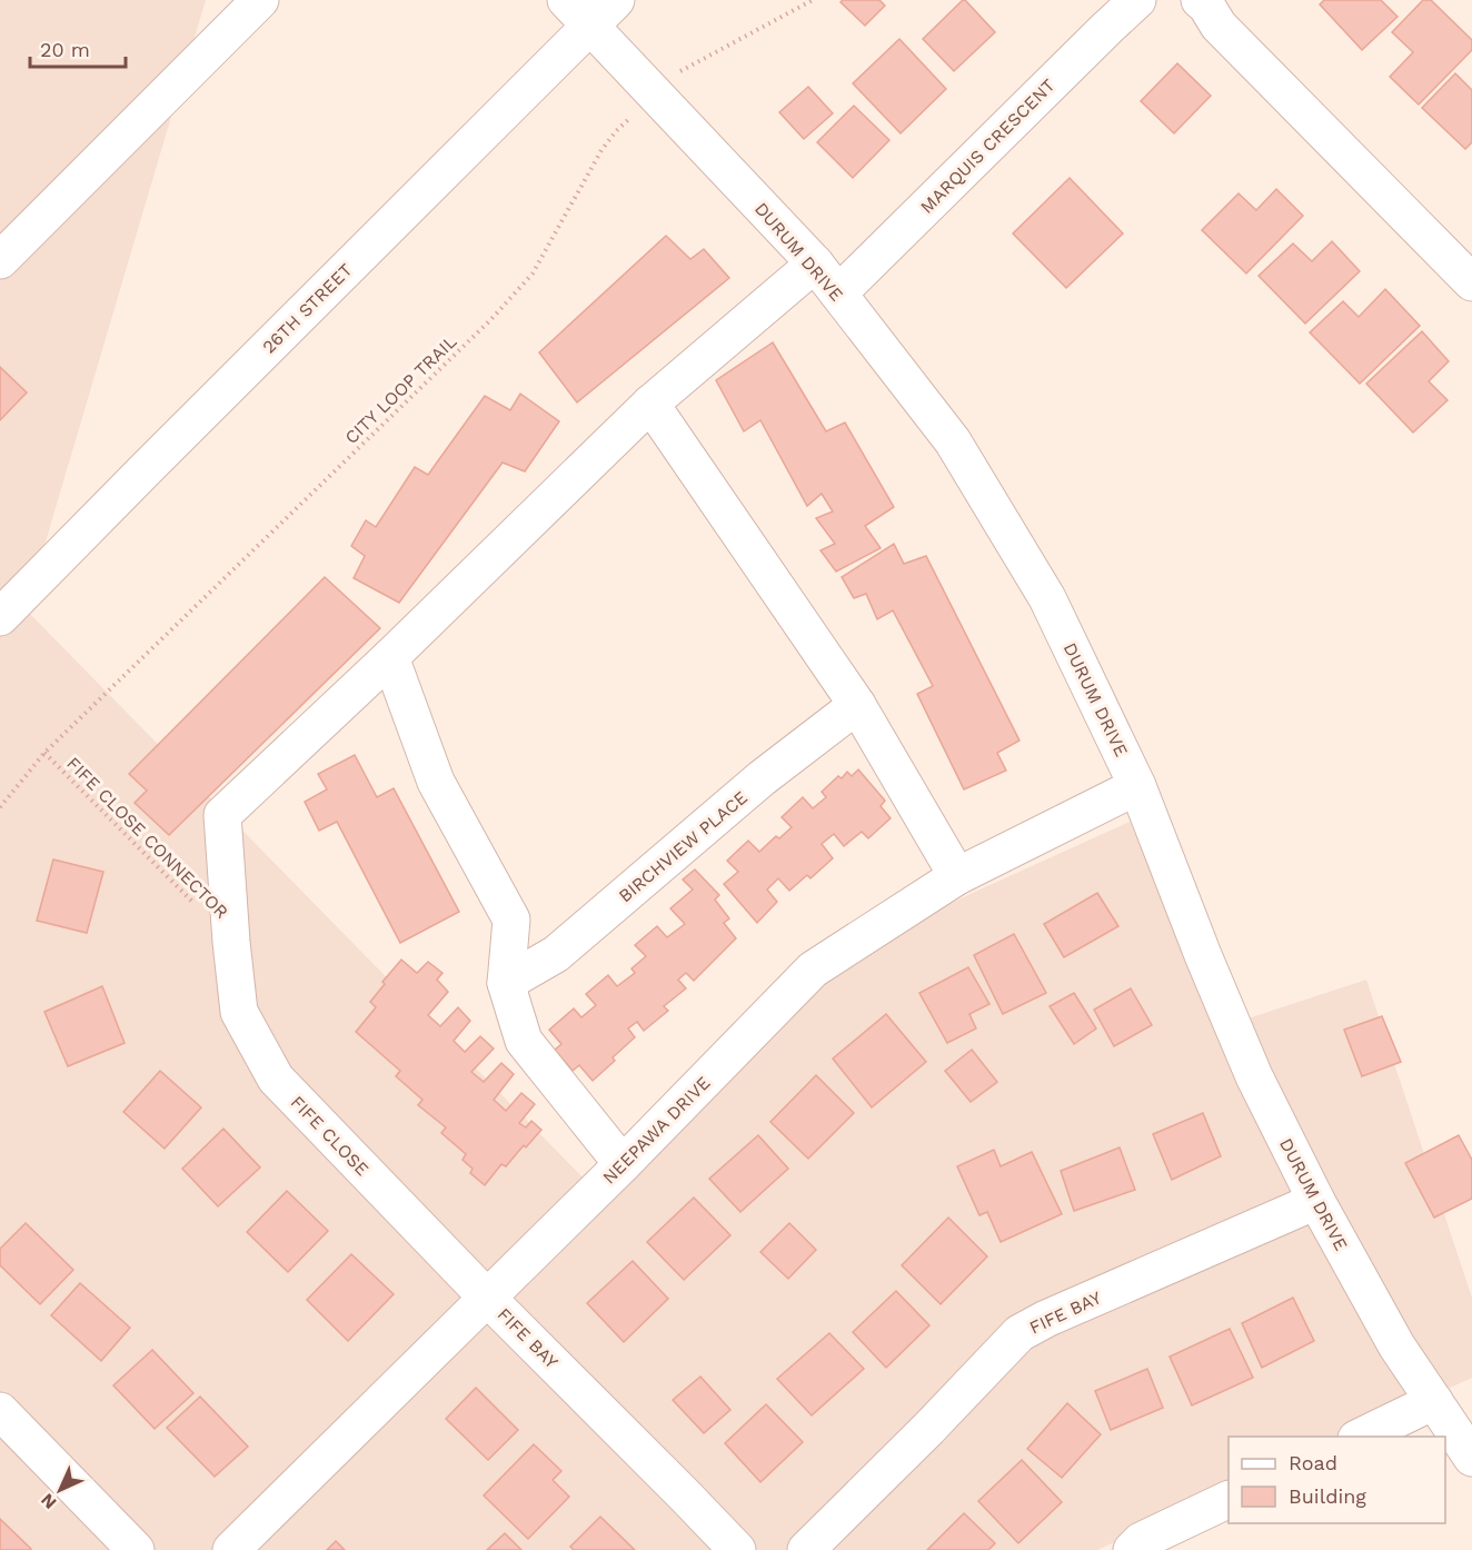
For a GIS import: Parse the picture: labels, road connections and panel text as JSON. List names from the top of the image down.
{
  "streets": {
    "street": [
      "MARQUIS CRESCENT",
      "DURUM DRIVE",
      "26TH STREET",
      "BIRCHVIEW PLACE",
      "NEEPAWA DRIVE",
      "FIFE CLOSE",
      "FIFE BAY"
    ],
    "path": ["CITY LOOP TRAIL", "FIFE CLOSE CONNECTOR"]
  },
  "crossings": [
    ["MARQUIS CRESCENT", "DURUM DRIVE"],
    ["DURUM DRIVE", "26TH STREET"],
    ["DURUM DRIVE", "CITY LOOP TRAIL"],
    ["DURUM DRIVE", "NEEPAWA DRIVE"],
    ["DURUM DRIVE", "FIFE BAY"],
    ["CITY LOOP TRAIL", "FIFE CLOSE CONNECTOR"],
    ["FIFE CLOSE CONNECTOR", "FIFE CLOSE"],
    ["NEEPAWA DRIVE", "FIFE CLOSE"],
    ["NEEPAWA DRIVE", "FIFE BAY"],
    ["FIFE CLOSE", "FIFE BAY"]
  ],
  "legend": ["Road", "Building"],
  "scale_bar": "20 m",
  "north": "bottom left"
}
